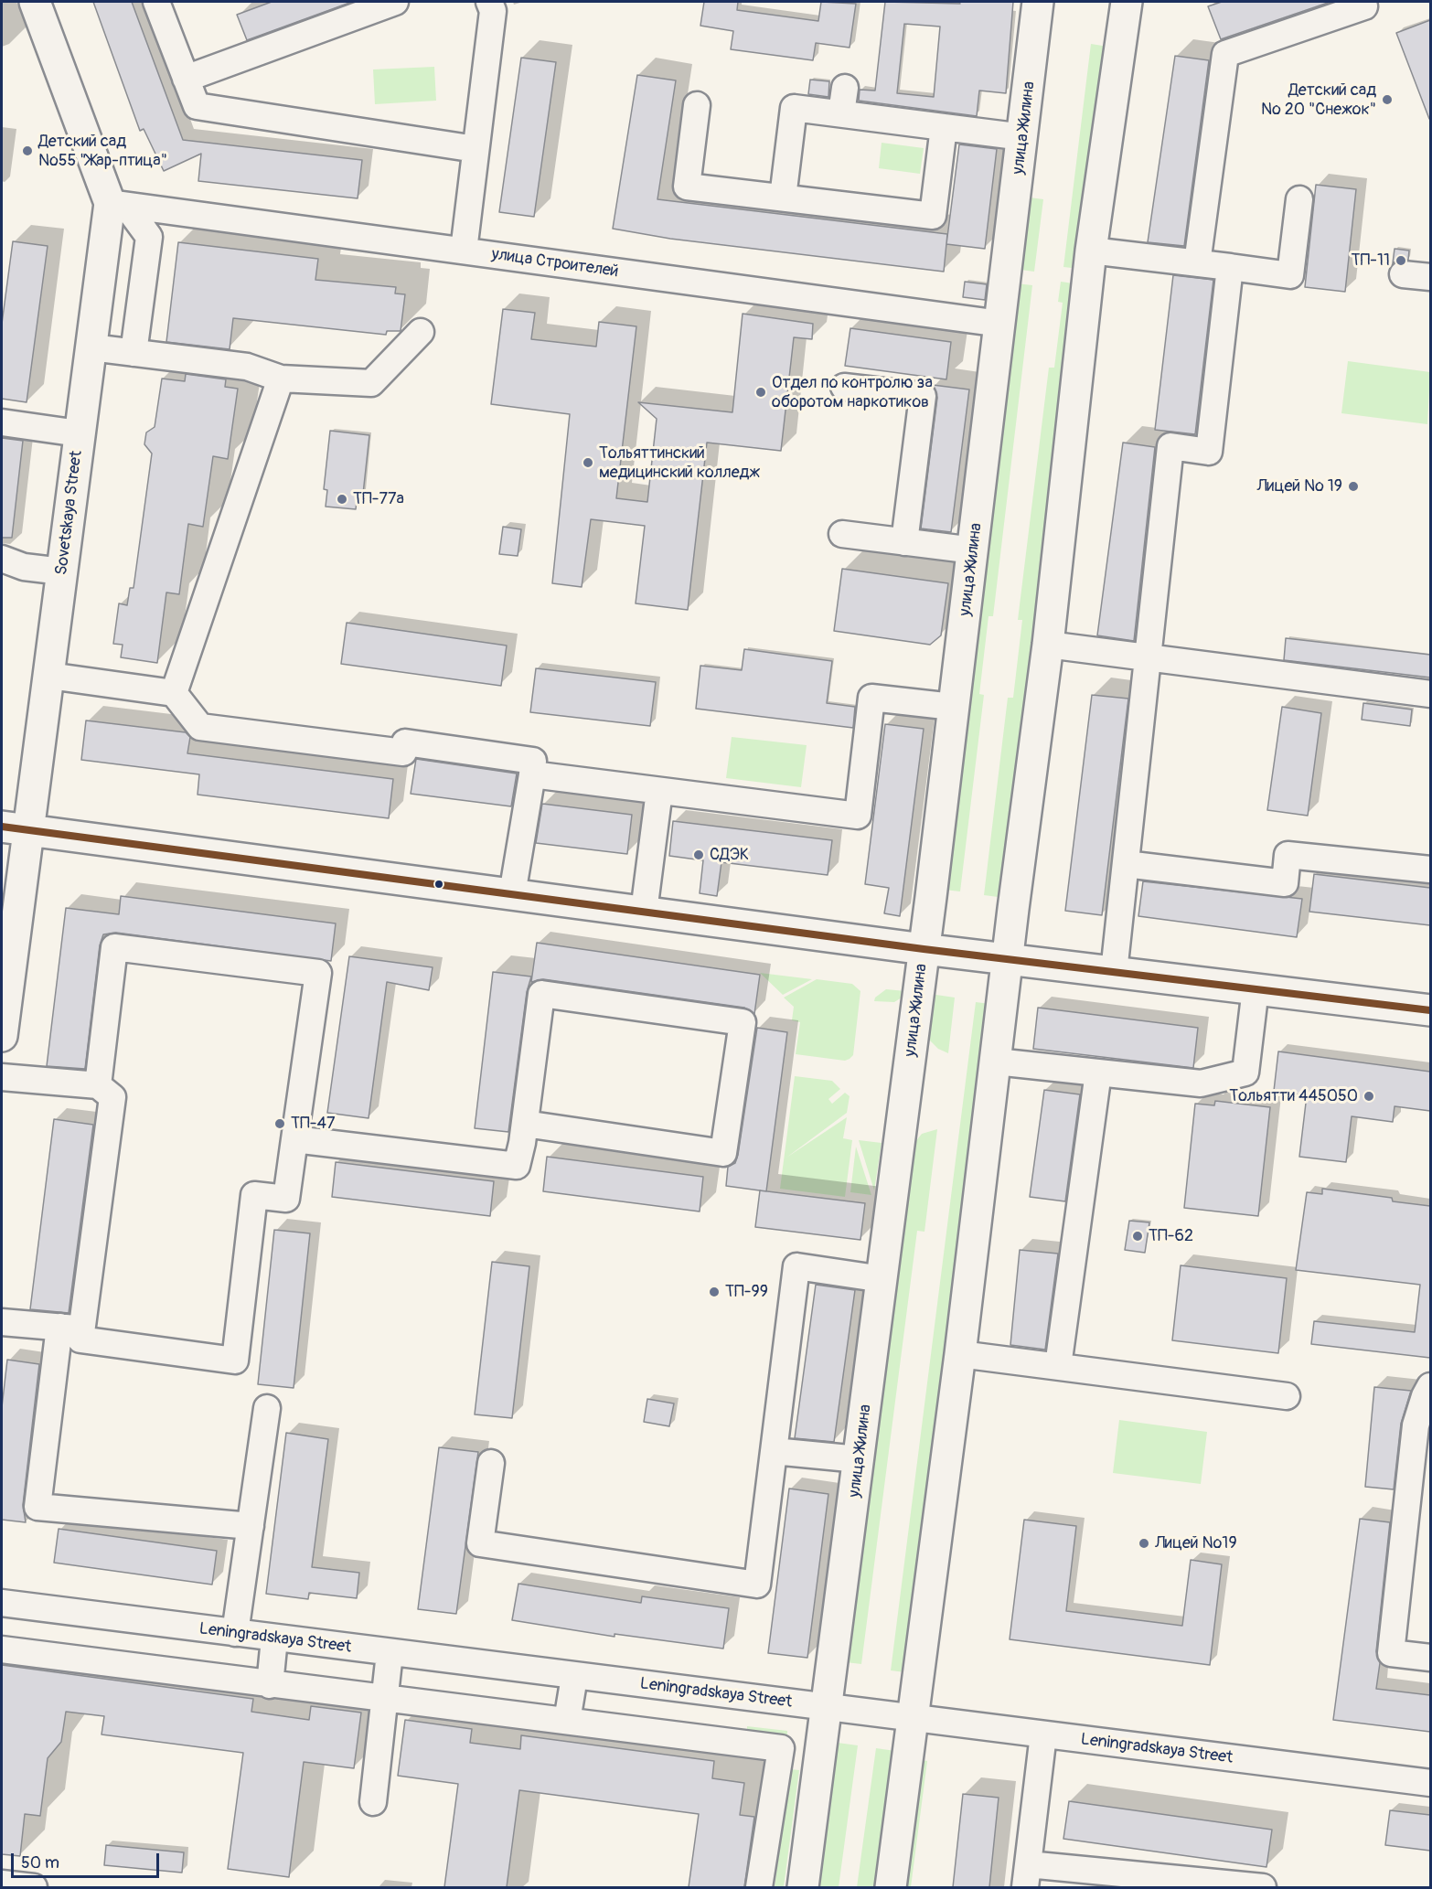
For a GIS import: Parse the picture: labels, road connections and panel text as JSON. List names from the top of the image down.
{
  "streets": {
    "main road": ["улица Жилина", "Sovetskaya Street"],
    "street": ["улица Строителей", "Leningradskaya Street"]
  },
  "crossings": [
    ["улица Жилина", "улица Строителей"],
    ["улица Жилина", "Leningradskaya Street"],
    ["улица Строителей", "Sovetskaya Street"]
  ],
  "places": [
    "Детский сад № 20 \"Снежок\"",
    "Детский сад №55 \"Жар-птица\"",
    "ТП-11",
    "Отдел по контролю за оборотом наркотиков",
    "Тольяттинский медицинский колледж",
    "Лицей № 19",
    "ТП-77а",
    "СДЭК",
    "Тольятти 445050",
    "ТП-47",
    "ТП-62",
    "ТП-99",
    "Лицей №19"
  ],
  "scale_bar": "50 m"
}
